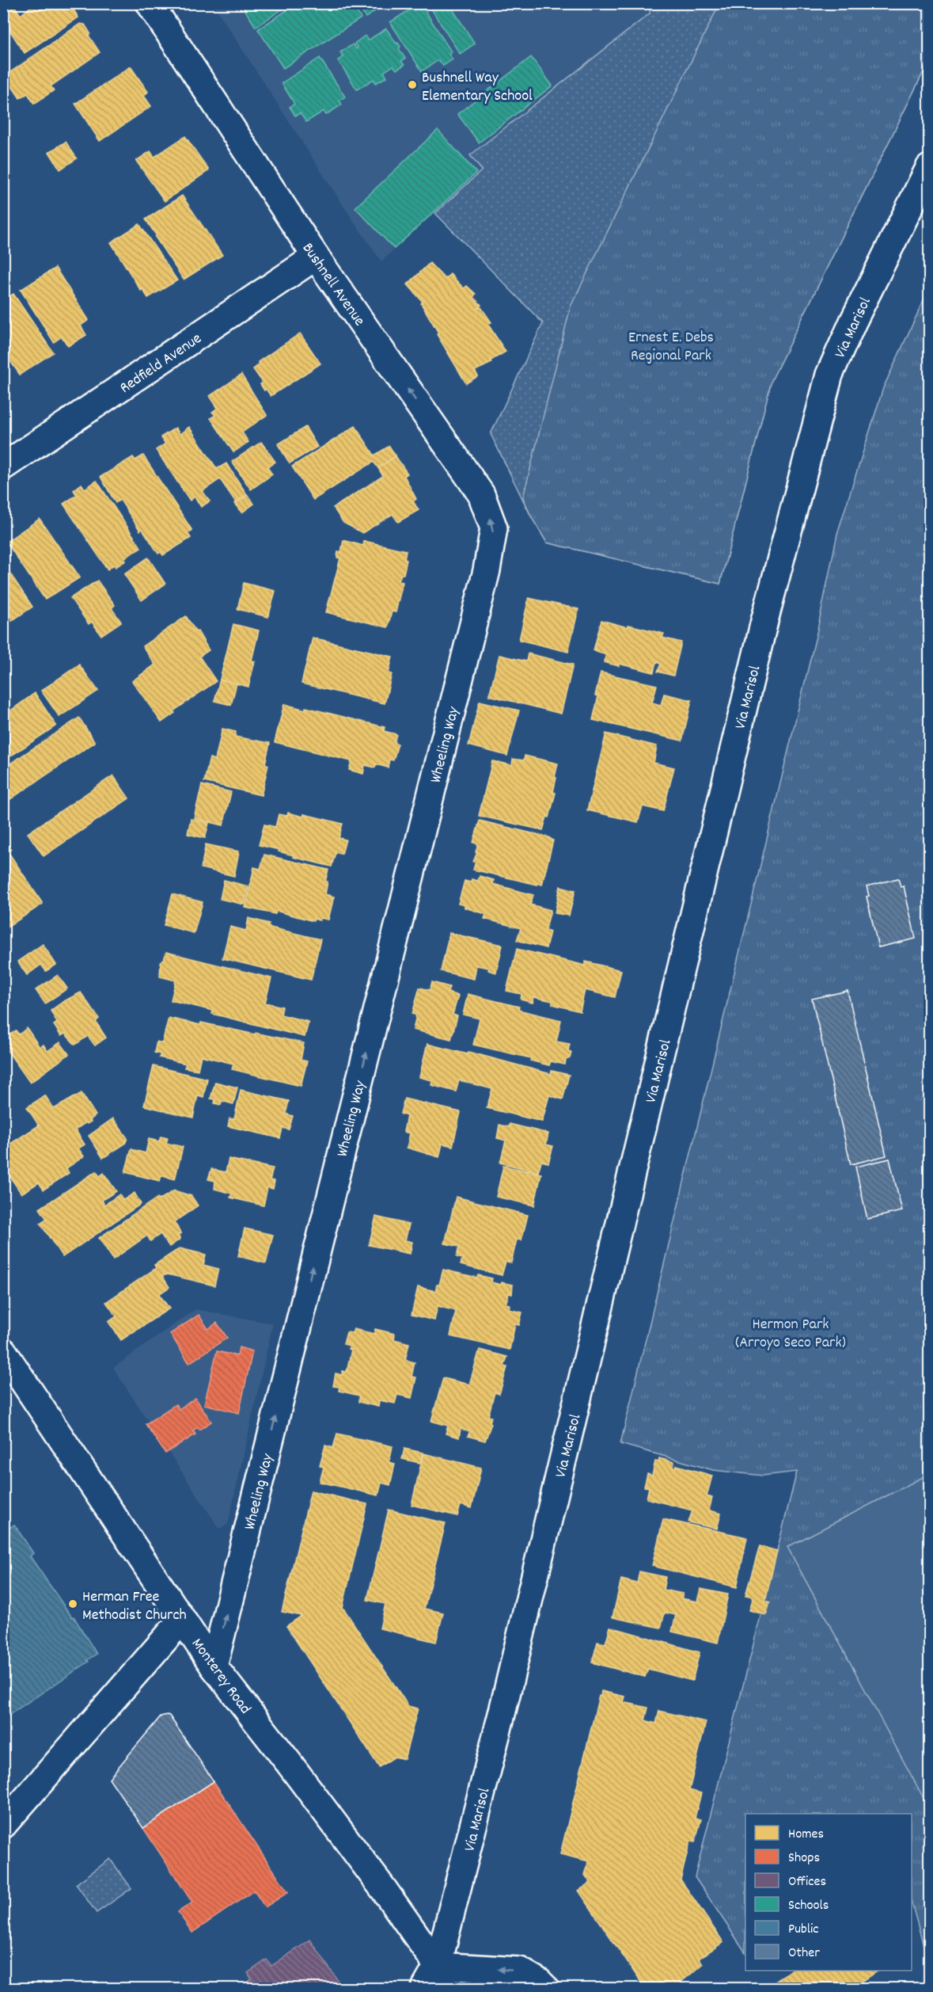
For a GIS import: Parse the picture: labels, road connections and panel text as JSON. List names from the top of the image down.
{
  "streets": {
    "street": [
      "Bushnell Avenue",
      "Via Marisol",
      "Redfield Avenue",
      "Wheeling Way",
      "Monterey Road"
    ]
  },
  "crossings": [
    ["Bushnell Avenue", "Redfield Avenue"],
    ["Bushnell Avenue", "Wheeling Way"],
    ["Via Marisol", "Monterey Road"],
    ["Wheeling Way", "Monterey Road"]
  ],
  "one_way": ["Bushnell Avenue", "Wheeling Way"],
  "parks": ["Ernest E. Debs Regional Park", "Hermon Park (Arroyo Seco Park)"],
  "places": ["Bushnell Way Elementary School", "Herman Free Methodist Church"],
  "legend": [
    "Homes",
    "Shops",
    "Offices",
    "Schools",
    "Public",
    "Other"
  ]
}
